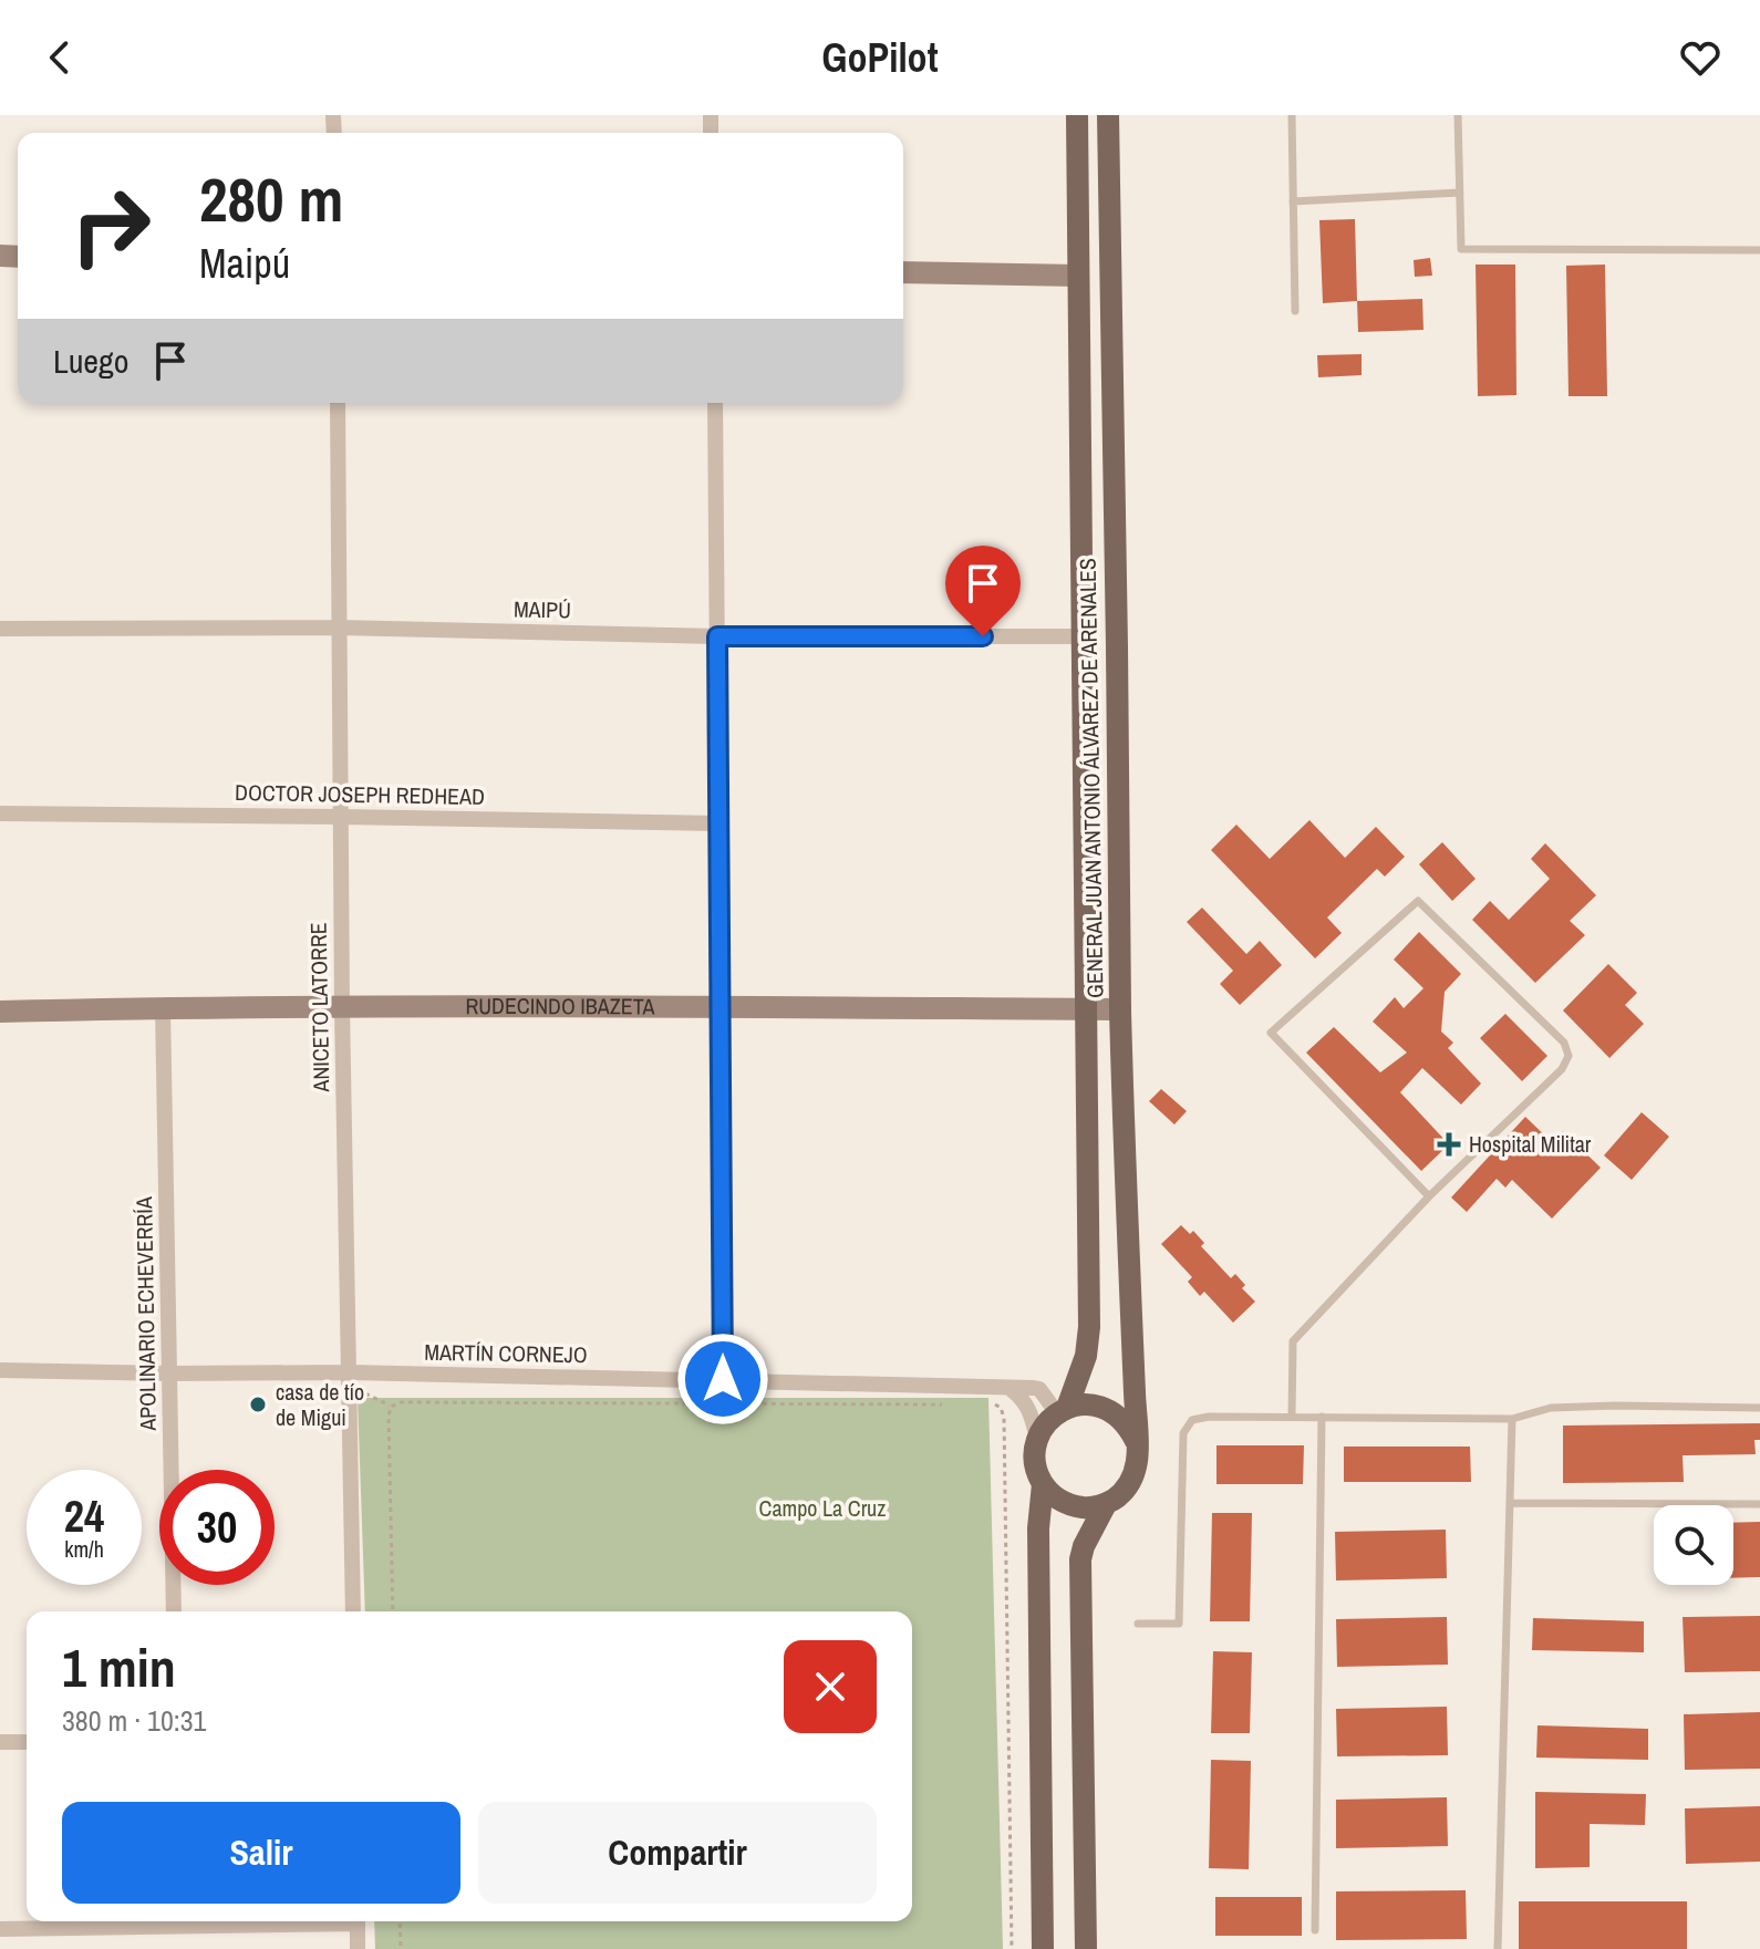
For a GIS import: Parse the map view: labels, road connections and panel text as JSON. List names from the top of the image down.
{
  "streets": {
    "main road": ["GENERAL JUAN ANTONIO ÁLVAREZ DE ARENALES"],
    "street": [
      "MAIPÚ",
      "DOCTOR JOSEPH REDHEAD",
      "ANICETO LATORRE",
      "RUDECINDO IBAZETA",
      "APOLINARIO ECHEVERRÍA",
      "MARTÍN CORNEJO"
    ]
  },
  "crossings": [
    ["MAIPÚ", "GENERAL JUAN ANTONIO ÁLVAREZ DE ARENALES"],
    ["MAIPÚ", "ANICETO LATORRE"],
    ["GENERAL JUAN ANTONIO ÁLVAREZ DE ARENALES", "RUDECINDO IBAZETA"],
    ["GENERAL JUAN ANTONIO ÁLVAREZ DE ARENALES", "MARTÍN CORNEJO"],
    ["DOCTOR JOSEPH REDHEAD", "ANICETO LATORRE"],
    ["ANICETO LATORRE", "RUDECINDO IBAZETA"],
    ["ANICETO LATORRE", "MARTÍN CORNEJO"],
    ["RUDECINDO IBAZETA", "APOLINARIO ECHEVERRÍA"],
    ["APOLINARIO ECHEVERRÍA", "MARTÍN CORNEJO"]
  ],
  "parks": ["Campo La Cruz"],
  "places": {
    "health": ["Hospital Militar"],
    "other": ["casa de tío de Migui"]
  },
  "page": {
    "header": "GoPilot",
    "turn": ["280 m", "Maipú"],
    "then": "Luego",
    "speed": "24 km/h",
    "limit": "30",
    "heading": ["1 min", "380 m · 10:31"],
    "buttons": ["Salir", "Compartir"]
  }
}
